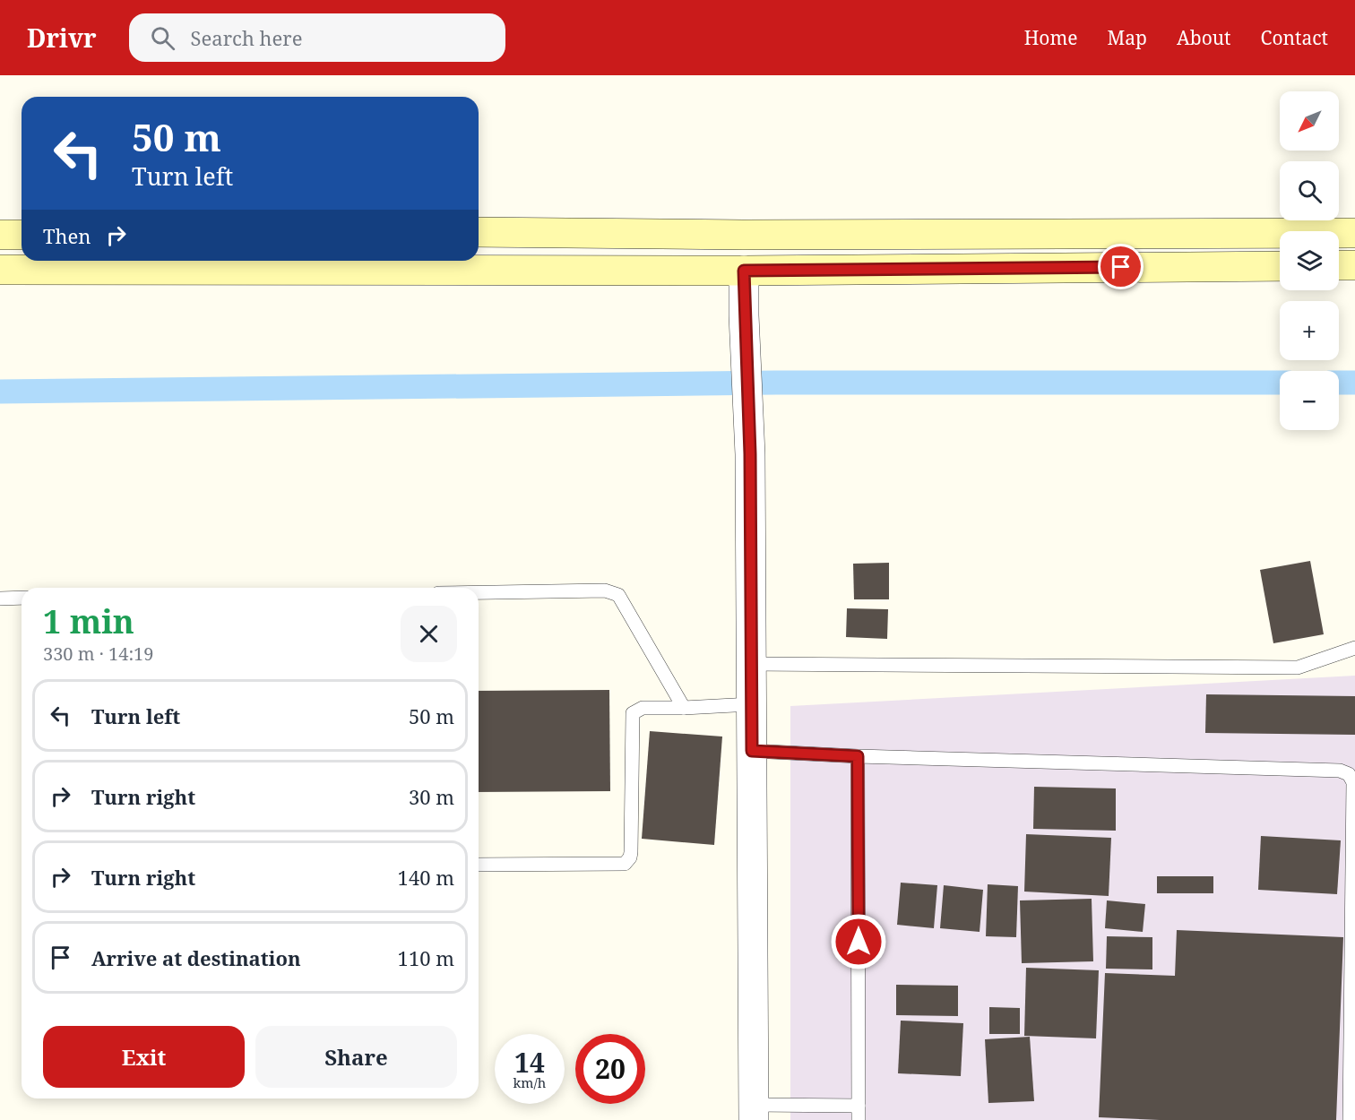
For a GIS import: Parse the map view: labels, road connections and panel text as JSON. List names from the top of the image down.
{
  "north": "bottom left",
  "page": {
    "header": "Drivr",
    "search": "Search here",
    "nav": [
      "Home",
      "Map",
      "About",
      "Contact"
    ],
    "map_buttons": ["+", "−"],
    "turn": ["50 m", "Turn left"],
    "then": "Then",
    "heading": ["1 min", "330 m · 14:19"],
    "list": [
      {
        "name": "Turn left",
        "value": "50 m"
      },
      {
        "name": "Turn right",
        "value": "30 m"
      },
      {
        "name": "Turn right",
        "value": "140 m"
      },
      {
        "name": "Arrive at destination",
        "value": "110 m"
      }
    ],
    "buttons": ["Exit", "Share"],
    "speed": "14 km/h",
    "limit": "20"
  }
}
